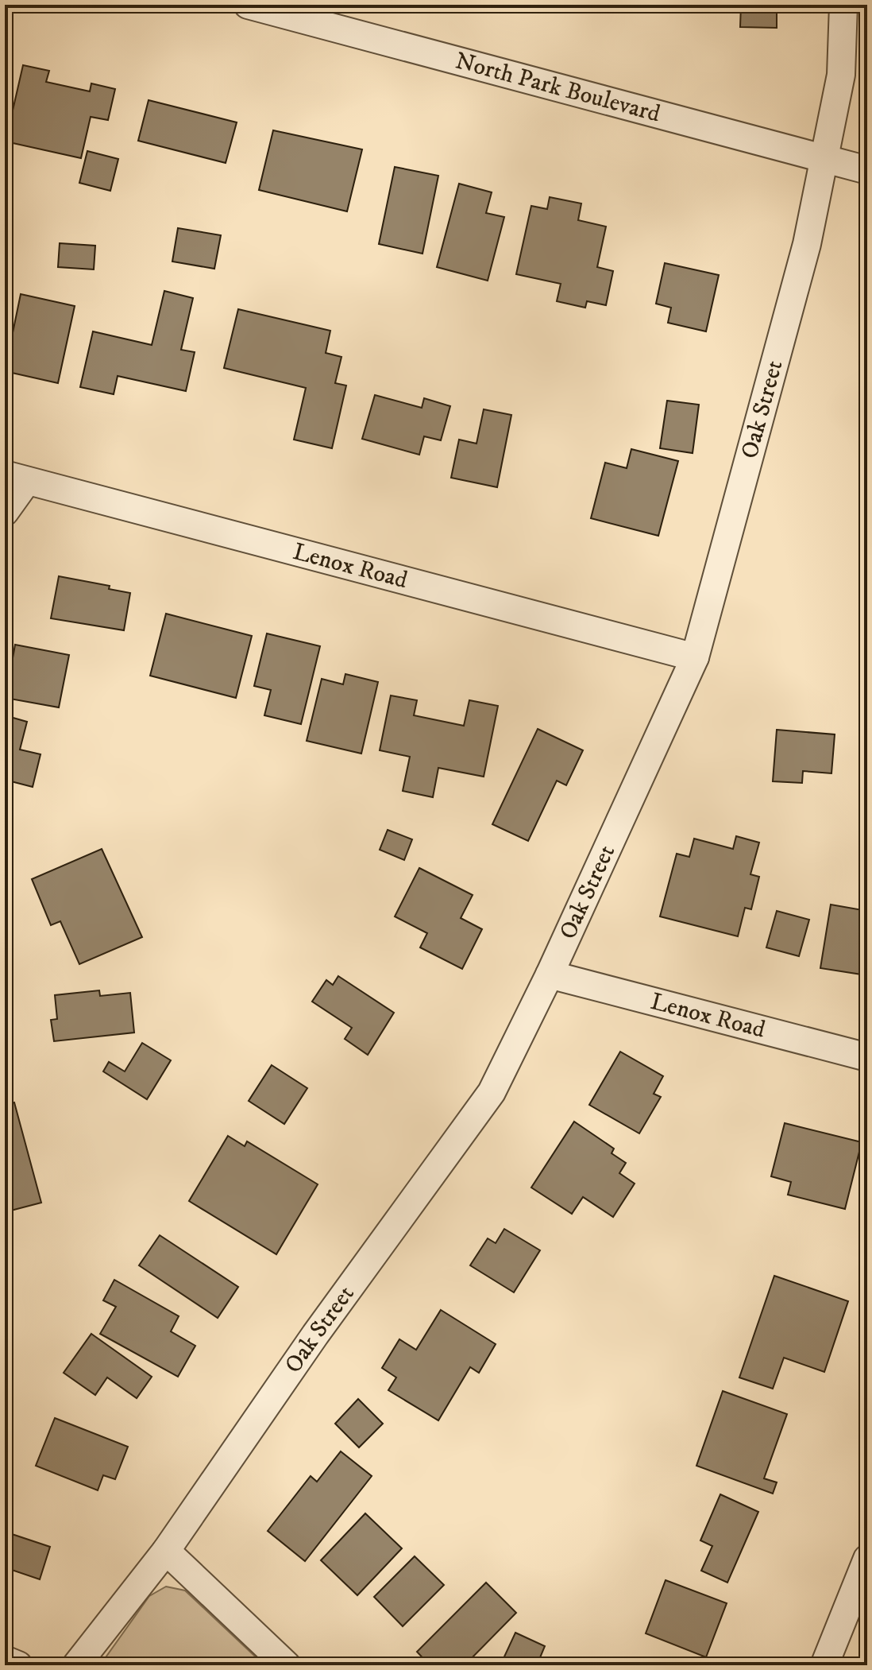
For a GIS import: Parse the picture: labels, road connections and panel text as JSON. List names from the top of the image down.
{
  "streets": {
    "street": ["North Park Boulevard", "Oak Street", "Lenox Road"]
  },
  "crossings": [
    ["North Park Boulevard", "Oak Street"],
    ["Oak Street", "Lenox Road"]
  ]
}
